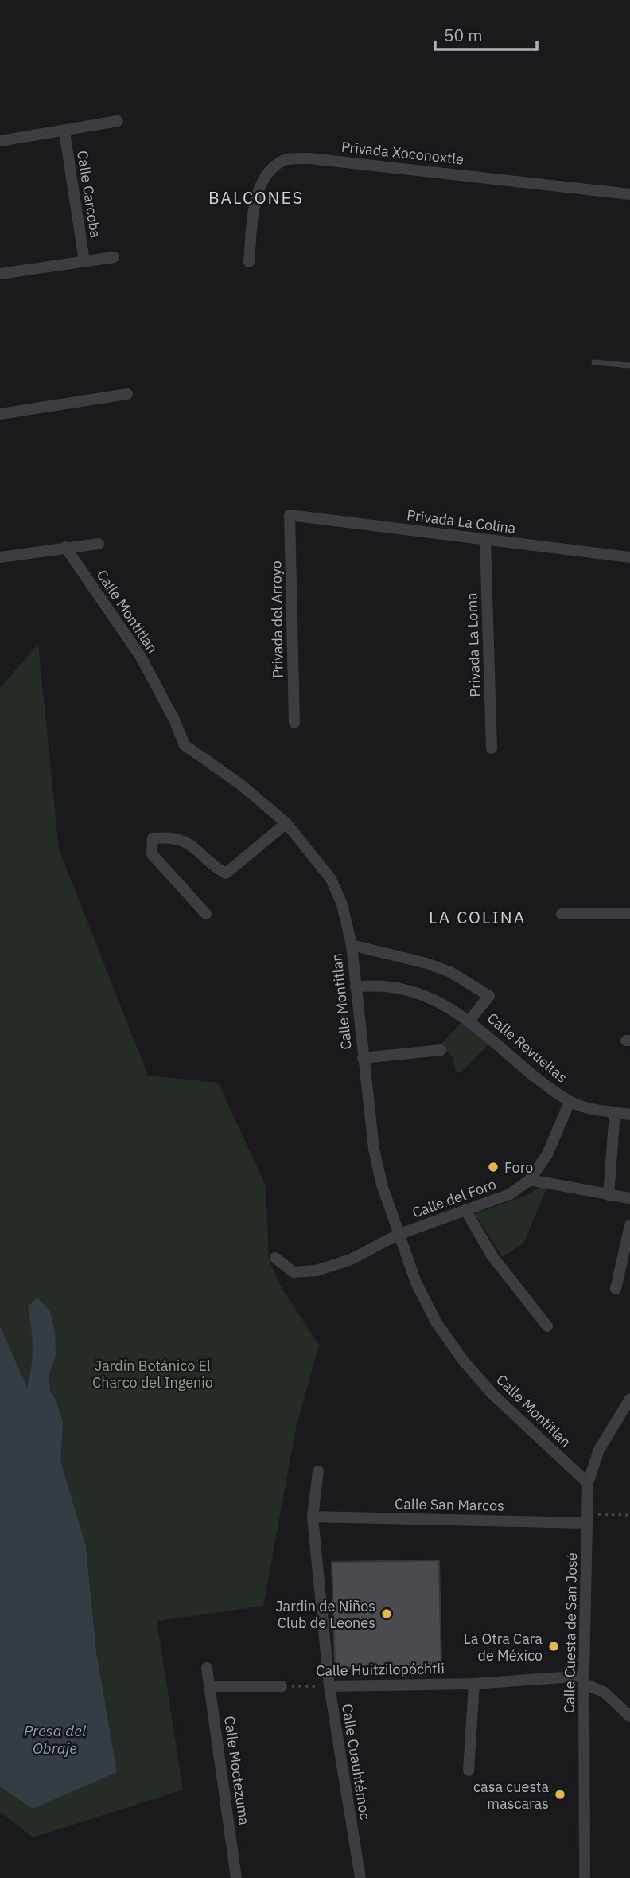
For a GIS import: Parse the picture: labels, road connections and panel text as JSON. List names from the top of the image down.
{
  "streets": {
    "street": [
      "Privada Xoconoxtle",
      "Calle Carcoba",
      "Privada La Colina",
      "Calle Montitlan",
      "Privada del Arroyo",
      "Privada La Loma",
      "Calle Revueltas",
      "Calle del Foro",
      "Calle San Marcos",
      "Calle Cuesta de San José",
      "Calle Huitzilopóchtli",
      "Calle Cuauhtémoc",
      "Calle Moctezuma"
    ]
  },
  "crossings": [
    ["Privada La Colina", "Privada del Arroyo"],
    ["Privada La Colina", "Privada La Loma"],
    ["Calle Montitlan", "Calle Revueltas"],
    ["Calle Montitlan", "Calle del Foro"],
    ["Calle Montitlan", "Calle Cuesta de San José"],
    ["Calle Revueltas", "Calle del Foro"],
    ["Calle San Marcos", "Calle Cuesta de San José"],
    ["Calle San Marcos", "Calle Cuauhtémoc"],
    ["Calle Cuesta de San José", "Calle Huitzilopóchtli"],
    ["Calle Huitzilopóchtli", "Calle Cuauhtémoc"]
  ],
  "districts": ["BALCONES", "LA COLINA"],
  "water": ["Presa del Obraje"],
  "parks": ["Jardín Botánico El Charco del Ingenio"],
  "places": [
    "Foro",
    "Jardin de Niños Club de Leones",
    "La Otra Cara de México",
    "casa cuesta mascaras"
  ],
  "scale_bar": "50 m"
}
